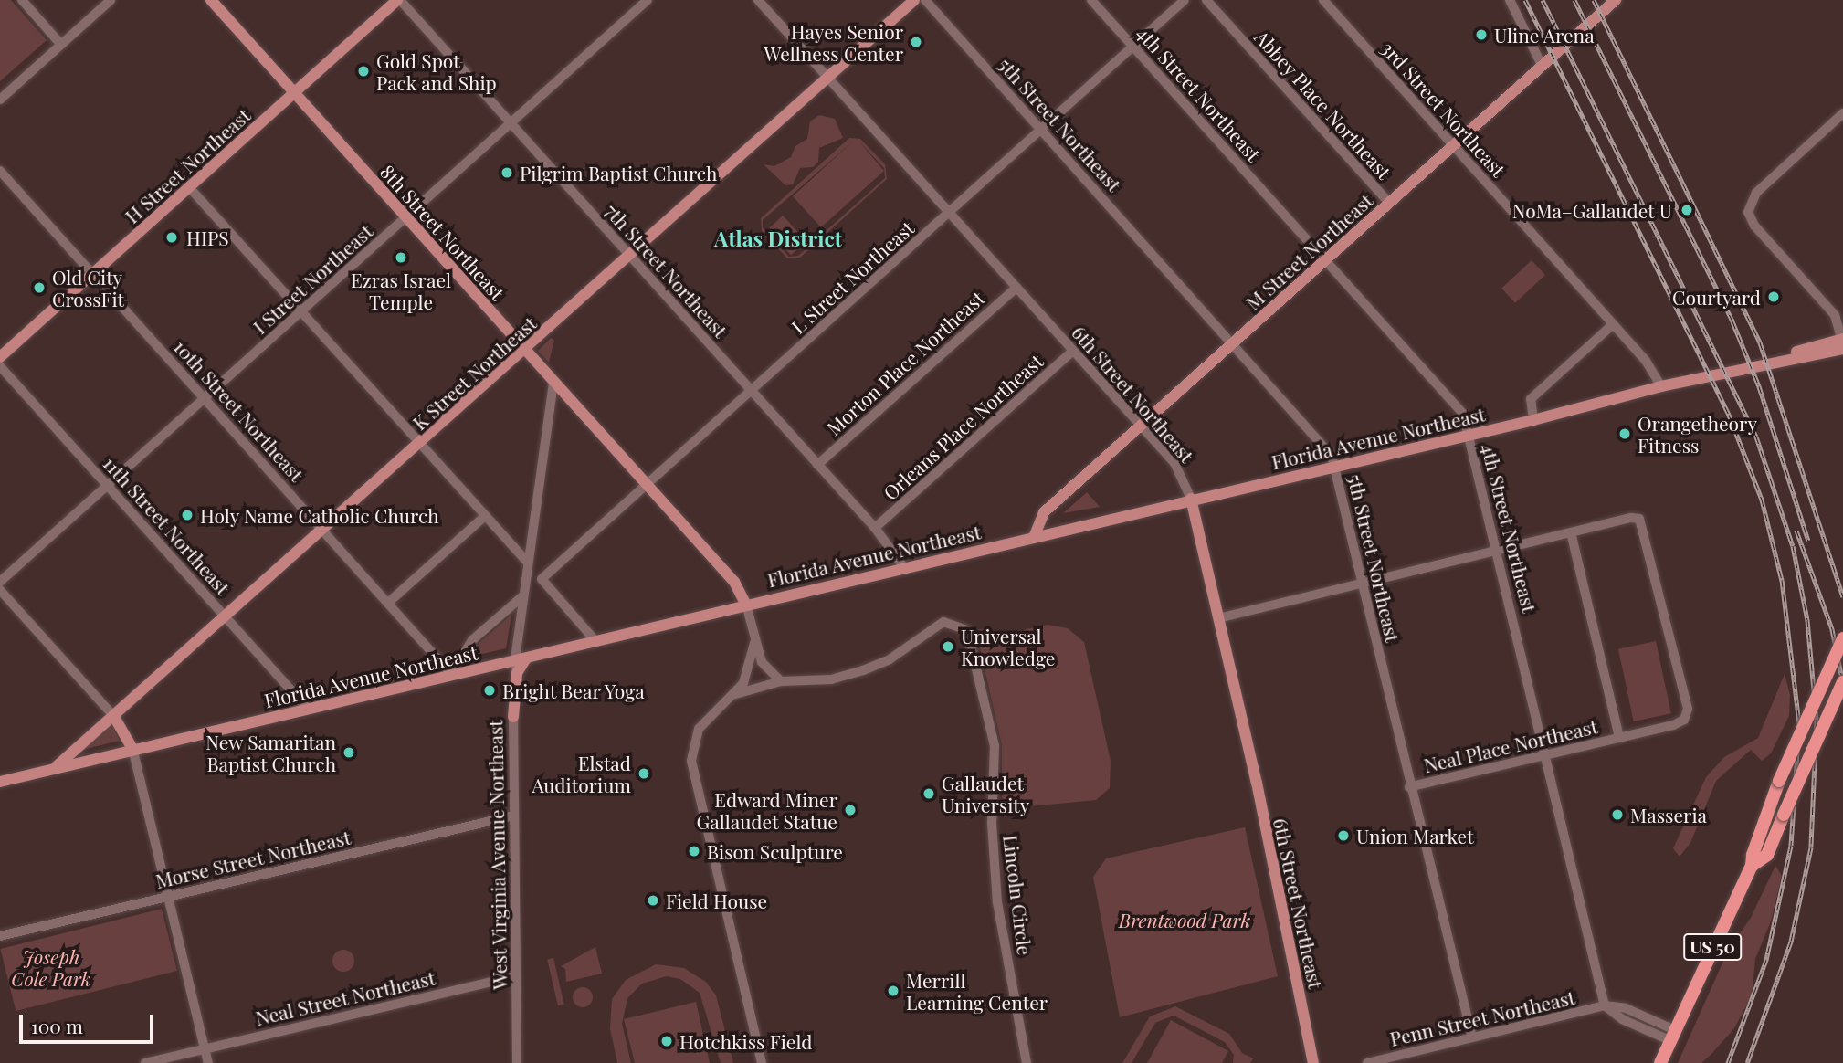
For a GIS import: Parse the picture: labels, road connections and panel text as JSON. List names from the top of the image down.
{
  "streets": {
    "highway": ["US 50"],
    "main road": [
      "H Street Northeast",
      "8th Street Northeast",
      "M Street Northeast",
      "K Street Northeast",
      "6th Street Northeast",
      "Florida Avenue Northeast"
    ],
    "street": [
      "4th Street Northeast",
      "Abbey Place Northeast",
      "3rd Street Northeast",
      "5th Street Northeast",
      "7th Street Northeast",
      "L Street Northeast",
      "I Street Northeast",
      "Morton Place Northeast",
      "10th Street Northeast",
      "Orleans Place Northeast",
      "11th Street Northeast",
      "Neal Place Northeast",
      "West Virginia Avenue Northeast",
      "Morse Street Northeast",
      "Lincoln Circle",
      "Neal Street Northeast",
      "Penn Street Northeast"
    ]
  },
  "crossings": [
    ["4th Street Northeast", "M Street Northeast"],
    ["4th Street Northeast", "L Street Northeast"],
    ["4th Street Northeast", "Florida Avenue Northeast"],
    ["4th Street Northeast", "Neal Place Northeast"],
    ["4th Street Northeast", "Penn Street Northeast"],
    ["Abbey Place Northeast", "M Street Northeast"],
    ["3rd Street Northeast", "M Street Northeast"],
    ["3rd Street Northeast", "Florida Avenue Northeast"],
    ["5th Street Northeast", "M Street Northeast"],
    ["5th Street Northeast", "L Street Northeast"],
    ["5th Street Northeast", "Florida Avenue Northeast"],
    ["5th Street Northeast", "Neal Place Northeast"],
    ["5th Street Northeast", "Penn Street Northeast"],
    ["H Street Northeast", "8th Street Northeast"],
    ["H Street Northeast", "7th Street Northeast"],
    ["H Street Northeast", "10th Street Northeast"],
    ["8th Street Northeast", "L Street Northeast"],
    ["8th Street Northeast", "I Street Northeast"],
    ["8th Street Northeast", "K Street Northeast"],
    ["8th Street Northeast", "Florida Avenue Northeast"],
    ["8th Street Northeast", "Lincoln Circle"],
    ["M Street Northeast", "6th Street Northeast"],
    ["M Street Northeast", "Florida Avenue Northeast"],
    ["7th Street Northeast", "L Street Northeast"],
    ["7th Street Northeast", "I Street Northeast"],
    ["7th Street Northeast", "Morton Place Northeast"],
    ["7th Street Northeast", "K Street Northeast"],
    ["7th Street Northeast", "Orleans Place Northeast"],
    ["7th Street Northeast", "Florida Avenue Northeast"],
    ["L Street Northeast", "6th Street Northeast"],
    ["L Street Northeast", "Florida Avenue Northeast"],
    ["I Street Northeast", "10th Street Northeast"],
    ["I Street Northeast", "11th Street Northeast"],
    ["Morton Place Northeast", "6th Street Northeast"],
    ["K Street Northeast", "6th Street Northeast"],
    ["K Street Northeast", "10th Street Northeast"],
    ["K Street Northeast", "Florida Avenue Northeast"],
    ["K Street Northeast", "11th Street Northeast"],
    ["6th Street Northeast", "Orleans Place Northeast"],
    ["6th Street Northeast", "Florida Avenue Northeast"],
    ["10th Street Northeast", "Florida Avenue Northeast"],
    ["Florida Avenue Northeast", "11th Street Northeast"],
    ["Florida Avenue Northeast", "Lincoln Circle"],
    ["West Virginia Avenue Northeast", "Morse Street Northeast"],
    ["West Virginia Avenue Northeast", "Neal Street Northeast"]
  ],
  "districts": ["Atlas District"],
  "parks": ["Brentwood Park", "Joseph Cole Park"],
  "places": [
    "Uline Arena",
    "Hayes Senior Wellness Center",
    "Gold Spot Pack and Ship",
    "Pilgrim Baptist Church",
    "NoMa–Gallaudet U",
    "HIPS",
    "Ezras Israel Temple",
    "Old City CrossFit",
    "Courtyard",
    "Orangetheory Fitness",
    "Holy Name Catholic Church",
    "Universal Knowledge",
    "Bright Bear Yoga",
    "New Samaritan Baptist Church",
    "Elstad Auditorium",
    "Gallaudet University",
    "Edward Miner Gallaudet Statue",
    "Masseria",
    "Union Market",
    "Bison Sculpture",
    "Field House",
    "Merrill Learning Center",
    "Hotchkiss Field"
  ],
  "scale_bar": "100 m"
}
